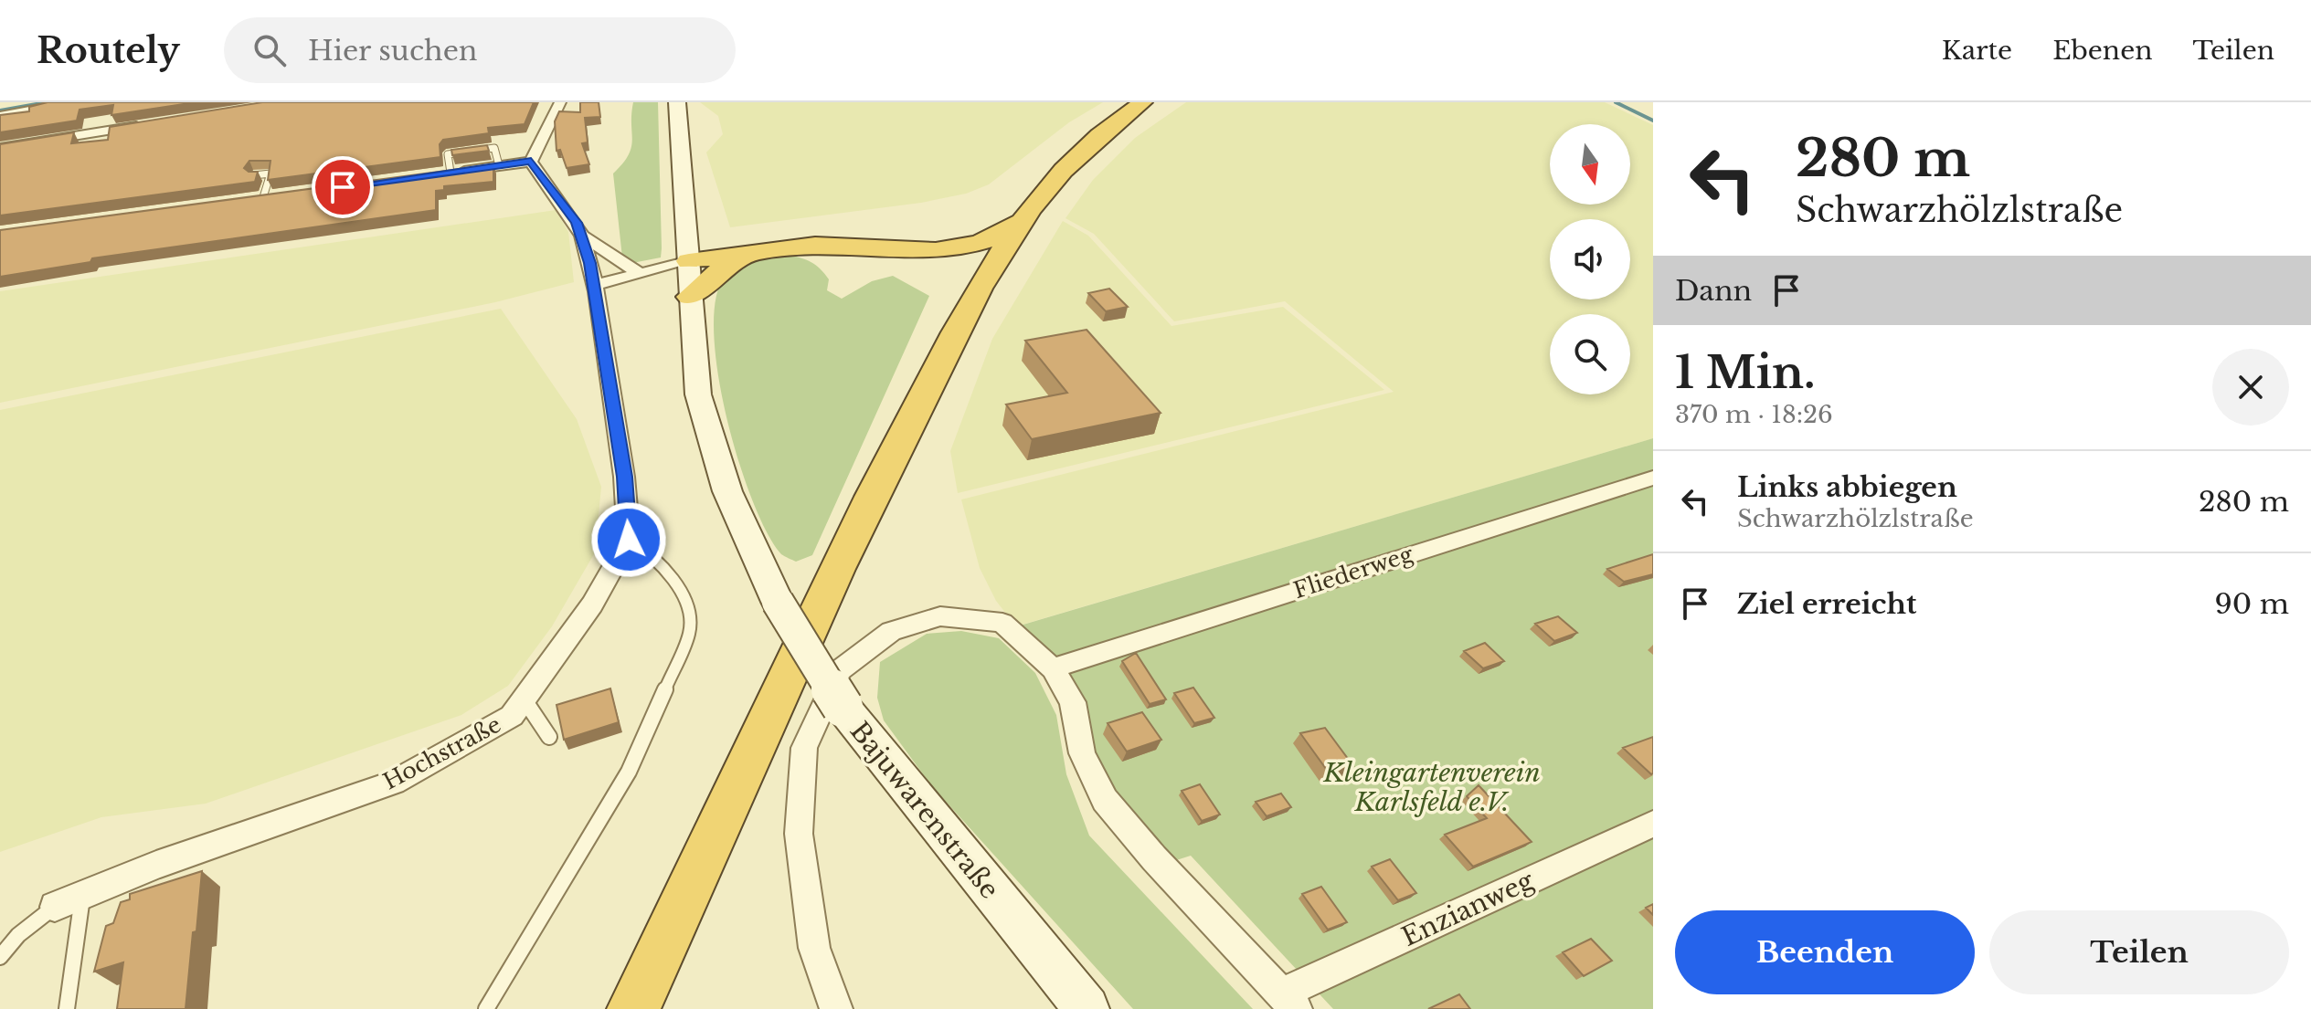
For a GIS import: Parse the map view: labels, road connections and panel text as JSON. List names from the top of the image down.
{
  "streets": {
    "main road": ["Bajuwarenstraße"],
    "street": ["Fliederweg", "Hochstraße", "Enzianweg"]
  },
  "parks": ["Kleingartenverein Karlsfeld e.V."],
  "north": "bottom",
  "page": {
    "header": "Routely",
    "search": "Hier suchen",
    "nav": ["Karte", "Ebenen", "Teilen"],
    "turn": ["280 m", "Schwarzhölzlstraße"],
    "then": "Dann",
    "heading": ["1 Min.", "370 m · 18:26"],
    "list": [
      {
        "name": "Links abbiegen",
        "note": "Schwarzhölzlstraße",
        "value": "280 m"
      },
      {
        "name": "Ziel erreicht",
        "value": "90 m"
      }
    ],
    "buttons": ["Beenden", "Teilen"]
  }
}
